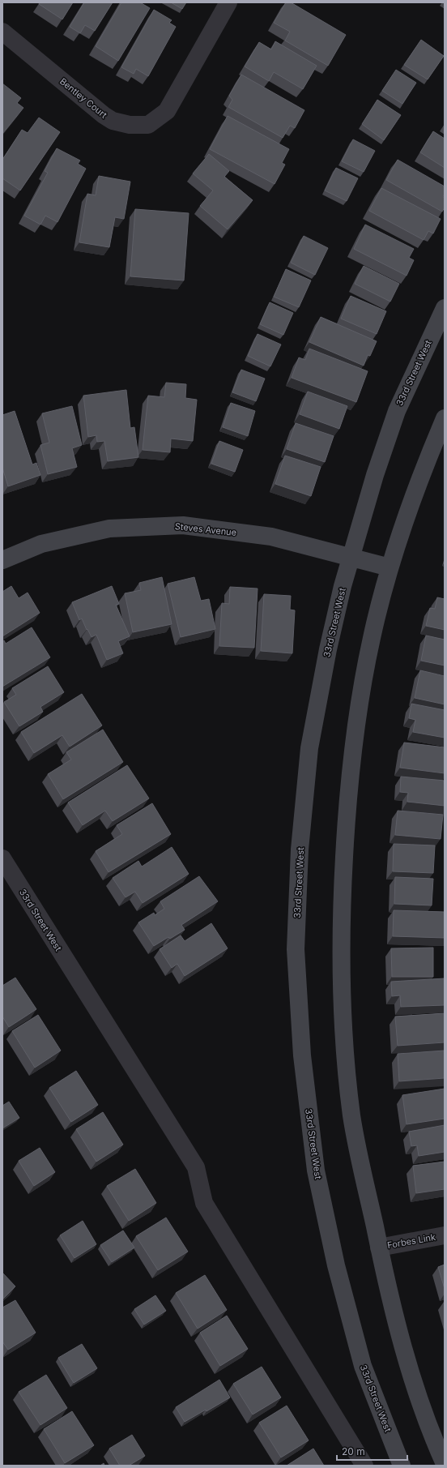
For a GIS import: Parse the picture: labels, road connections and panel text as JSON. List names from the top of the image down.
{
  "streets": {
    "main road": ["33rd Street West", "Steves Avenue"],
    "street": ["Bentley Court", "Forbes Link"]
  },
  "crossings": [
    ["33rd Street West", "Steves Avenue"]
  ],
  "scale_bar": "20 m"
}
